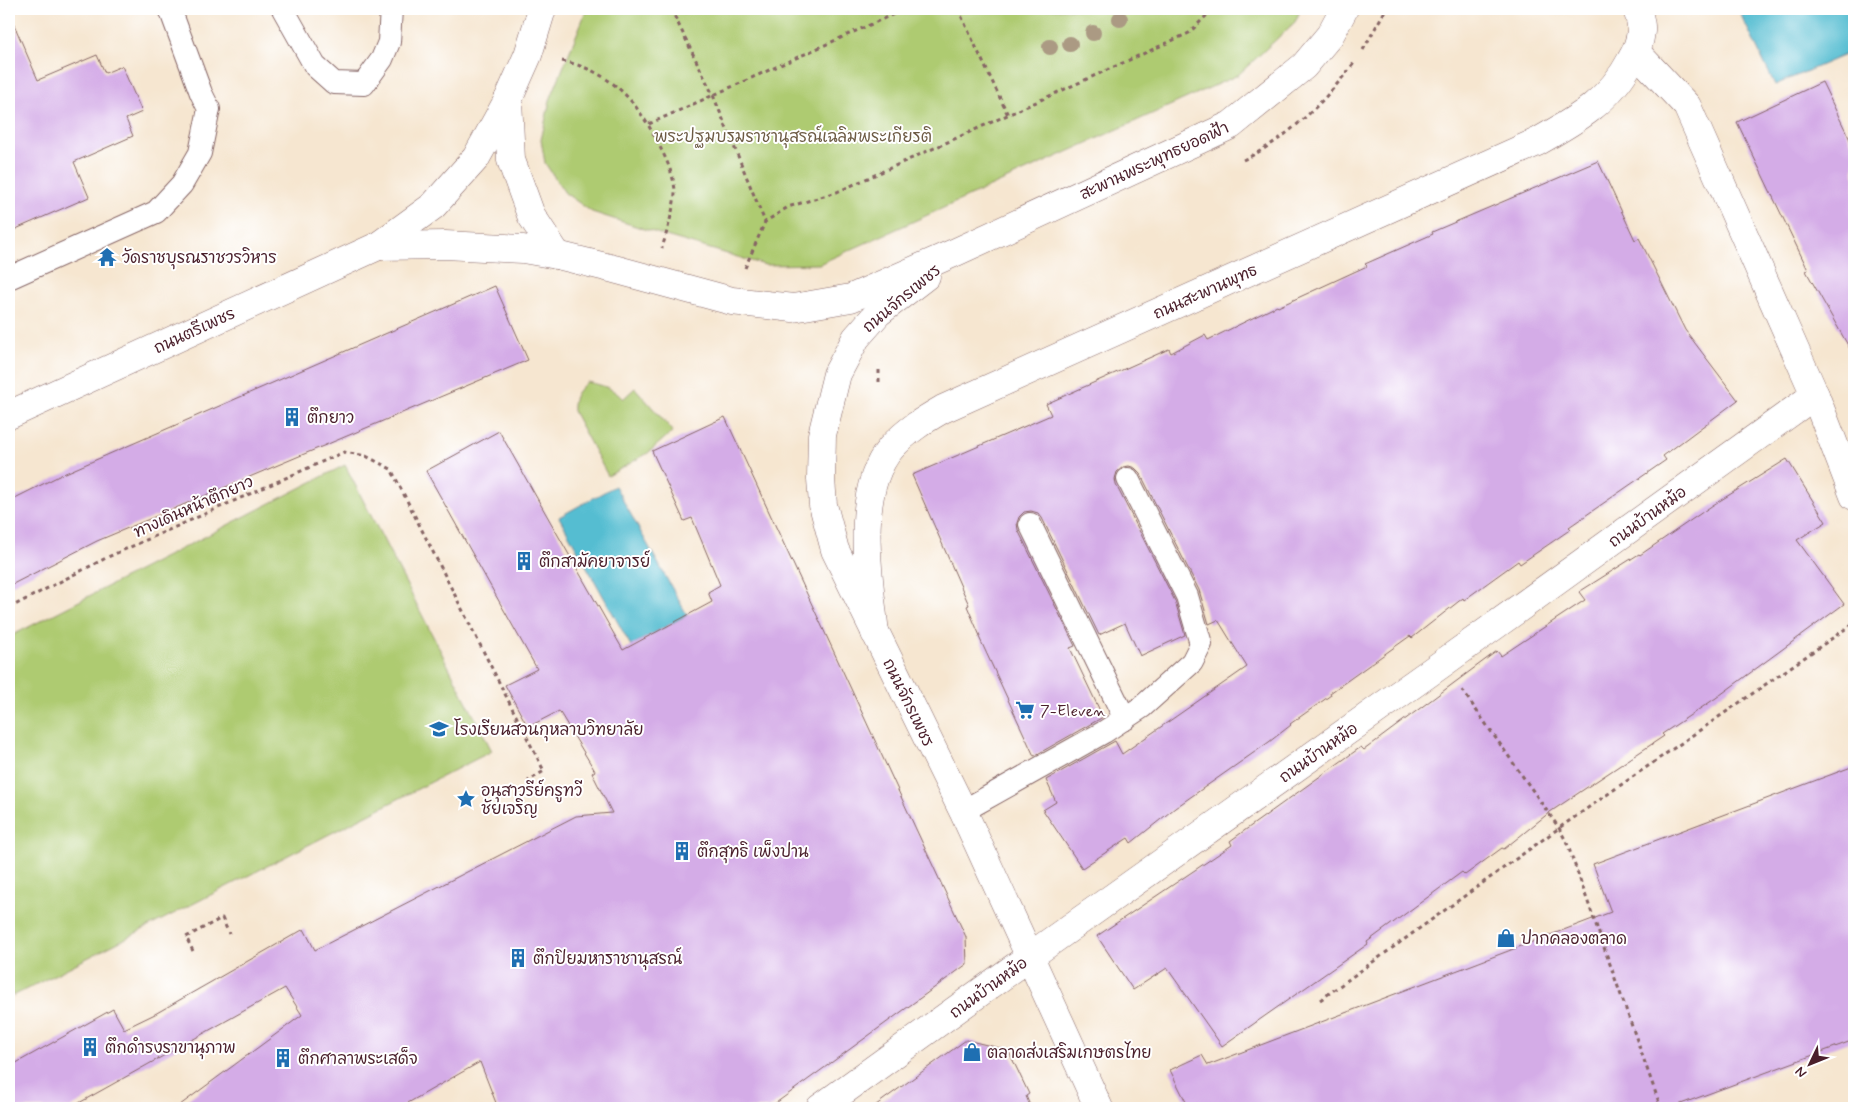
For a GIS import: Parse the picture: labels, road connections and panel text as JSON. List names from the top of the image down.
{
  "streets": {
    "main road": [
      "สะพานพระพุทธยอดฟ้า",
      "ถนนสะพานพุทธ",
      "ถนนจักรเพชร",
      "ถนนตรีเพชร",
      "ถนนบ้านหม้อ"
    ],
    "path": ["ทางเดินหน้าตึกยาว"]
  },
  "crossings": [
    ["สะพานพระพุทธยอดฟ้า", "ถนนจักรเพชร"],
    ["ถนนสะพานพุทธ", "ถนนจักรเพชร"],
    ["ถนนจักรเพชร", "ถนนตรีเพชร"],
    ["ถนนจักรเพชร", "ถนนบ้านหม้อ"]
  ],
  "parks": ["พระปฐมบรมราชานุสรณ์เฉลิมพระเกียรติ"],
  "places": {
    "temple": ["วัดราชบุรณราชวรวิหาร"],
    "building": [
      "ตึกยาว",
      "ตึกสามัคยาจารย์",
      "ตึกสุทธิ เพ็งปาน",
      "ตึกปิยมหาราชานุสรณ์",
      "ตึกดำรงราขานุภาพ",
      "ตึกศาลาพระเสด็จ"
    ],
    "supermarket": ["7-Eleven"],
    "school or university": ["โรงเรียนสวนกุหลาบวิทยาลัย"],
    "place": ["อนุสาวรีย์ครูทวี ชัยเจริญ"],
    "shop": ["ปากคลองตลาด", "ตลาดส่งเสริมเกษตรไทย"]
  },
  "north": "bottom left"
}
